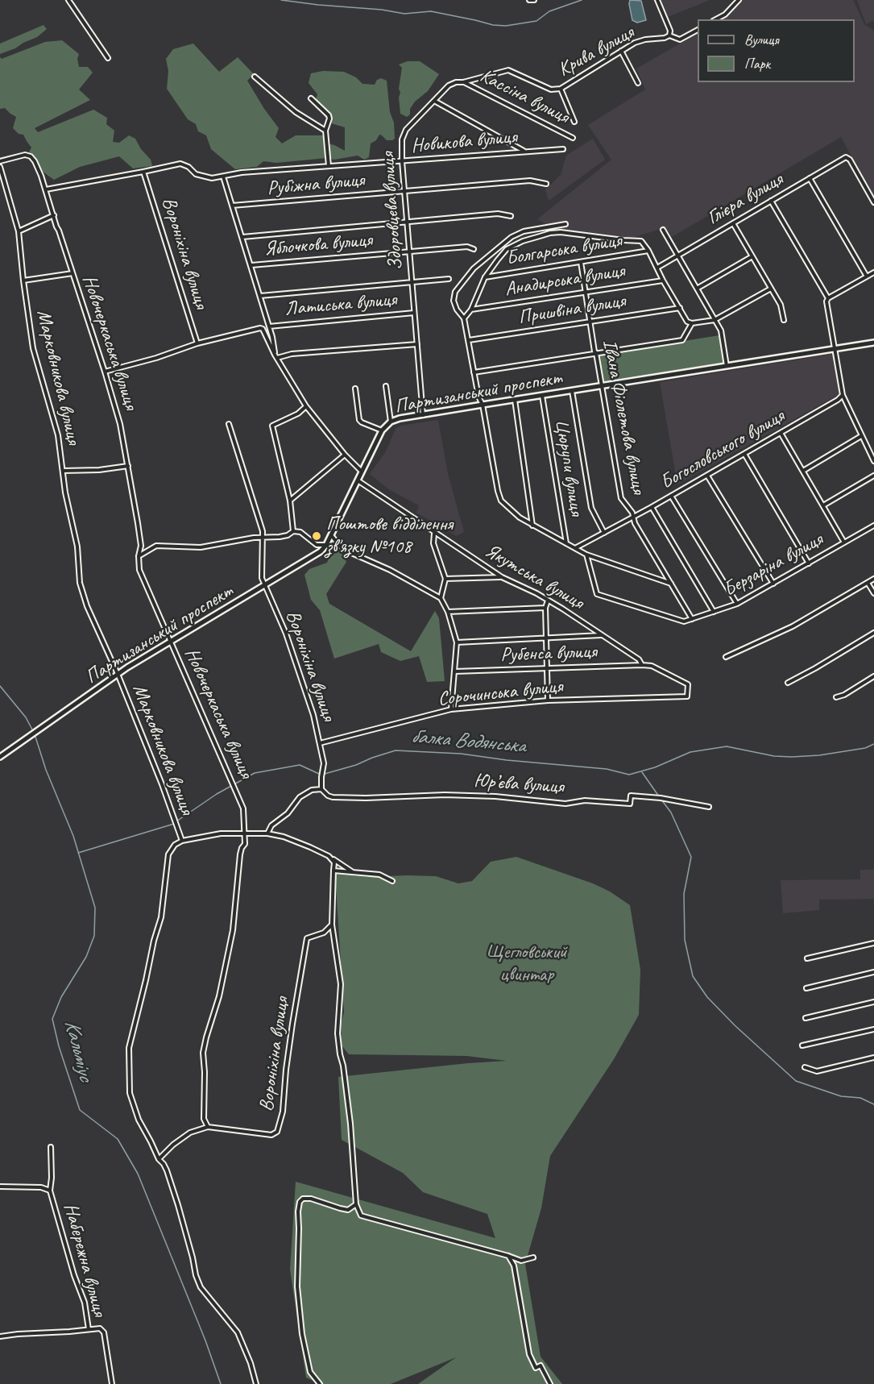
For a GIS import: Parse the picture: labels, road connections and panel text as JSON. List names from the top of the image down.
{
  "streets": {
    "street": [
      "Крива вулиця",
      "Кассіна вулиця",
      "Новикова вулиця",
      "Рубіжна вулиця",
      "Глієра вулиця",
      "Здоровцева вулиця",
      "Яблочкова вулиця",
      "Болгарська вулиця",
      "Вороніхіна вулиця",
      "Анадирська вулиця",
      "Латиська вулиця",
      "Пришвіна вулиця",
      "Новочеркаська вулиця",
      "Марковникова вулиця",
      "Партизанський проспект",
      "Івана Фіолетова вулиця",
      "Богословського вулиця",
      "Цюрупи вулиця",
      "Берзаріна вулиця",
      "Якутська вулиця",
      "Рубенса вулиця",
      "Сорочинська вулиця",
      "Юр’єва вулиця",
      "Набережна вулиця"
    ]
  },
  "crossings": [
    ["Крива вулиця", "Кассіна вулиця"],
    ["Крива вулиця", "Здоровцева вулиця"],
    ["Кассіна вулиця", "Здоровцева вулиця"],
    ["Новикова вулиця", "Здоровцева вулиця"],
    ["Новикова вулиця", "Вороніхіна вулиця"],
    ["Новикова вулиця", "Новочеркаська вулиця"],
    ["Рубіжна вулиця", "Здоровцева вулиця"],
    ["Здоровцева вулиця", "Яблочкова вулиця"],
    ["Здоровцева вулиця", "Латиська вулиця"],
    ["Здоровцева вулиця", "Партизанський проспект"],
    ["Болгарська вулиця", "Івана Фіолетова вулиця"],
    ["Вороніхіна вулиця", "Новочеркаська вулиця"],
    ["Вороніхіна вулиця", "Марковникова вулиця"],
    ["Вороніхіна вулиця", "Партизанський проспект"],
    ["Вороніхіна вулиця", "Сорочинська вулиця"],
    ["Вороніхіна вулиця", "Юр’єва вулиця"],
    ["Анадирська вулиця", "Івана Фіолетова вулиця"],
    ["Пришвіна вулиця", "Івана Фіолетова вулиця"],
    ["Новочеркаська вулиця", "Партизанський проспект"],
    ["Марковникова вулиця", "Партизанський проспект"],
    ["Партизанський проспект", "Івана Фіолетова вулиця"],
    ["Партизанський проспект", "Цюрупи вулиця"],
    ["Партизанський проспект", "Якутська вулиця"],
    ["Івана Фіолетова вулиця", "Богословського вулиця"],
    ["Івана Фіолетова вулиця", "Берзаріна вулиця"],
    ["Якутська вулиця", "Рубенса вулиця"],
    ["Якутська вулиця", "Сорочинська вулиця"]
  ],
  "water": ["балка Водянська", "Кальміус"],
  "parks": ["Щегловський цвинтар"],
  "places": ["Поштове відділення зв'язку №108"],
  "legend": ["Вулиця", "Парк"]
}
